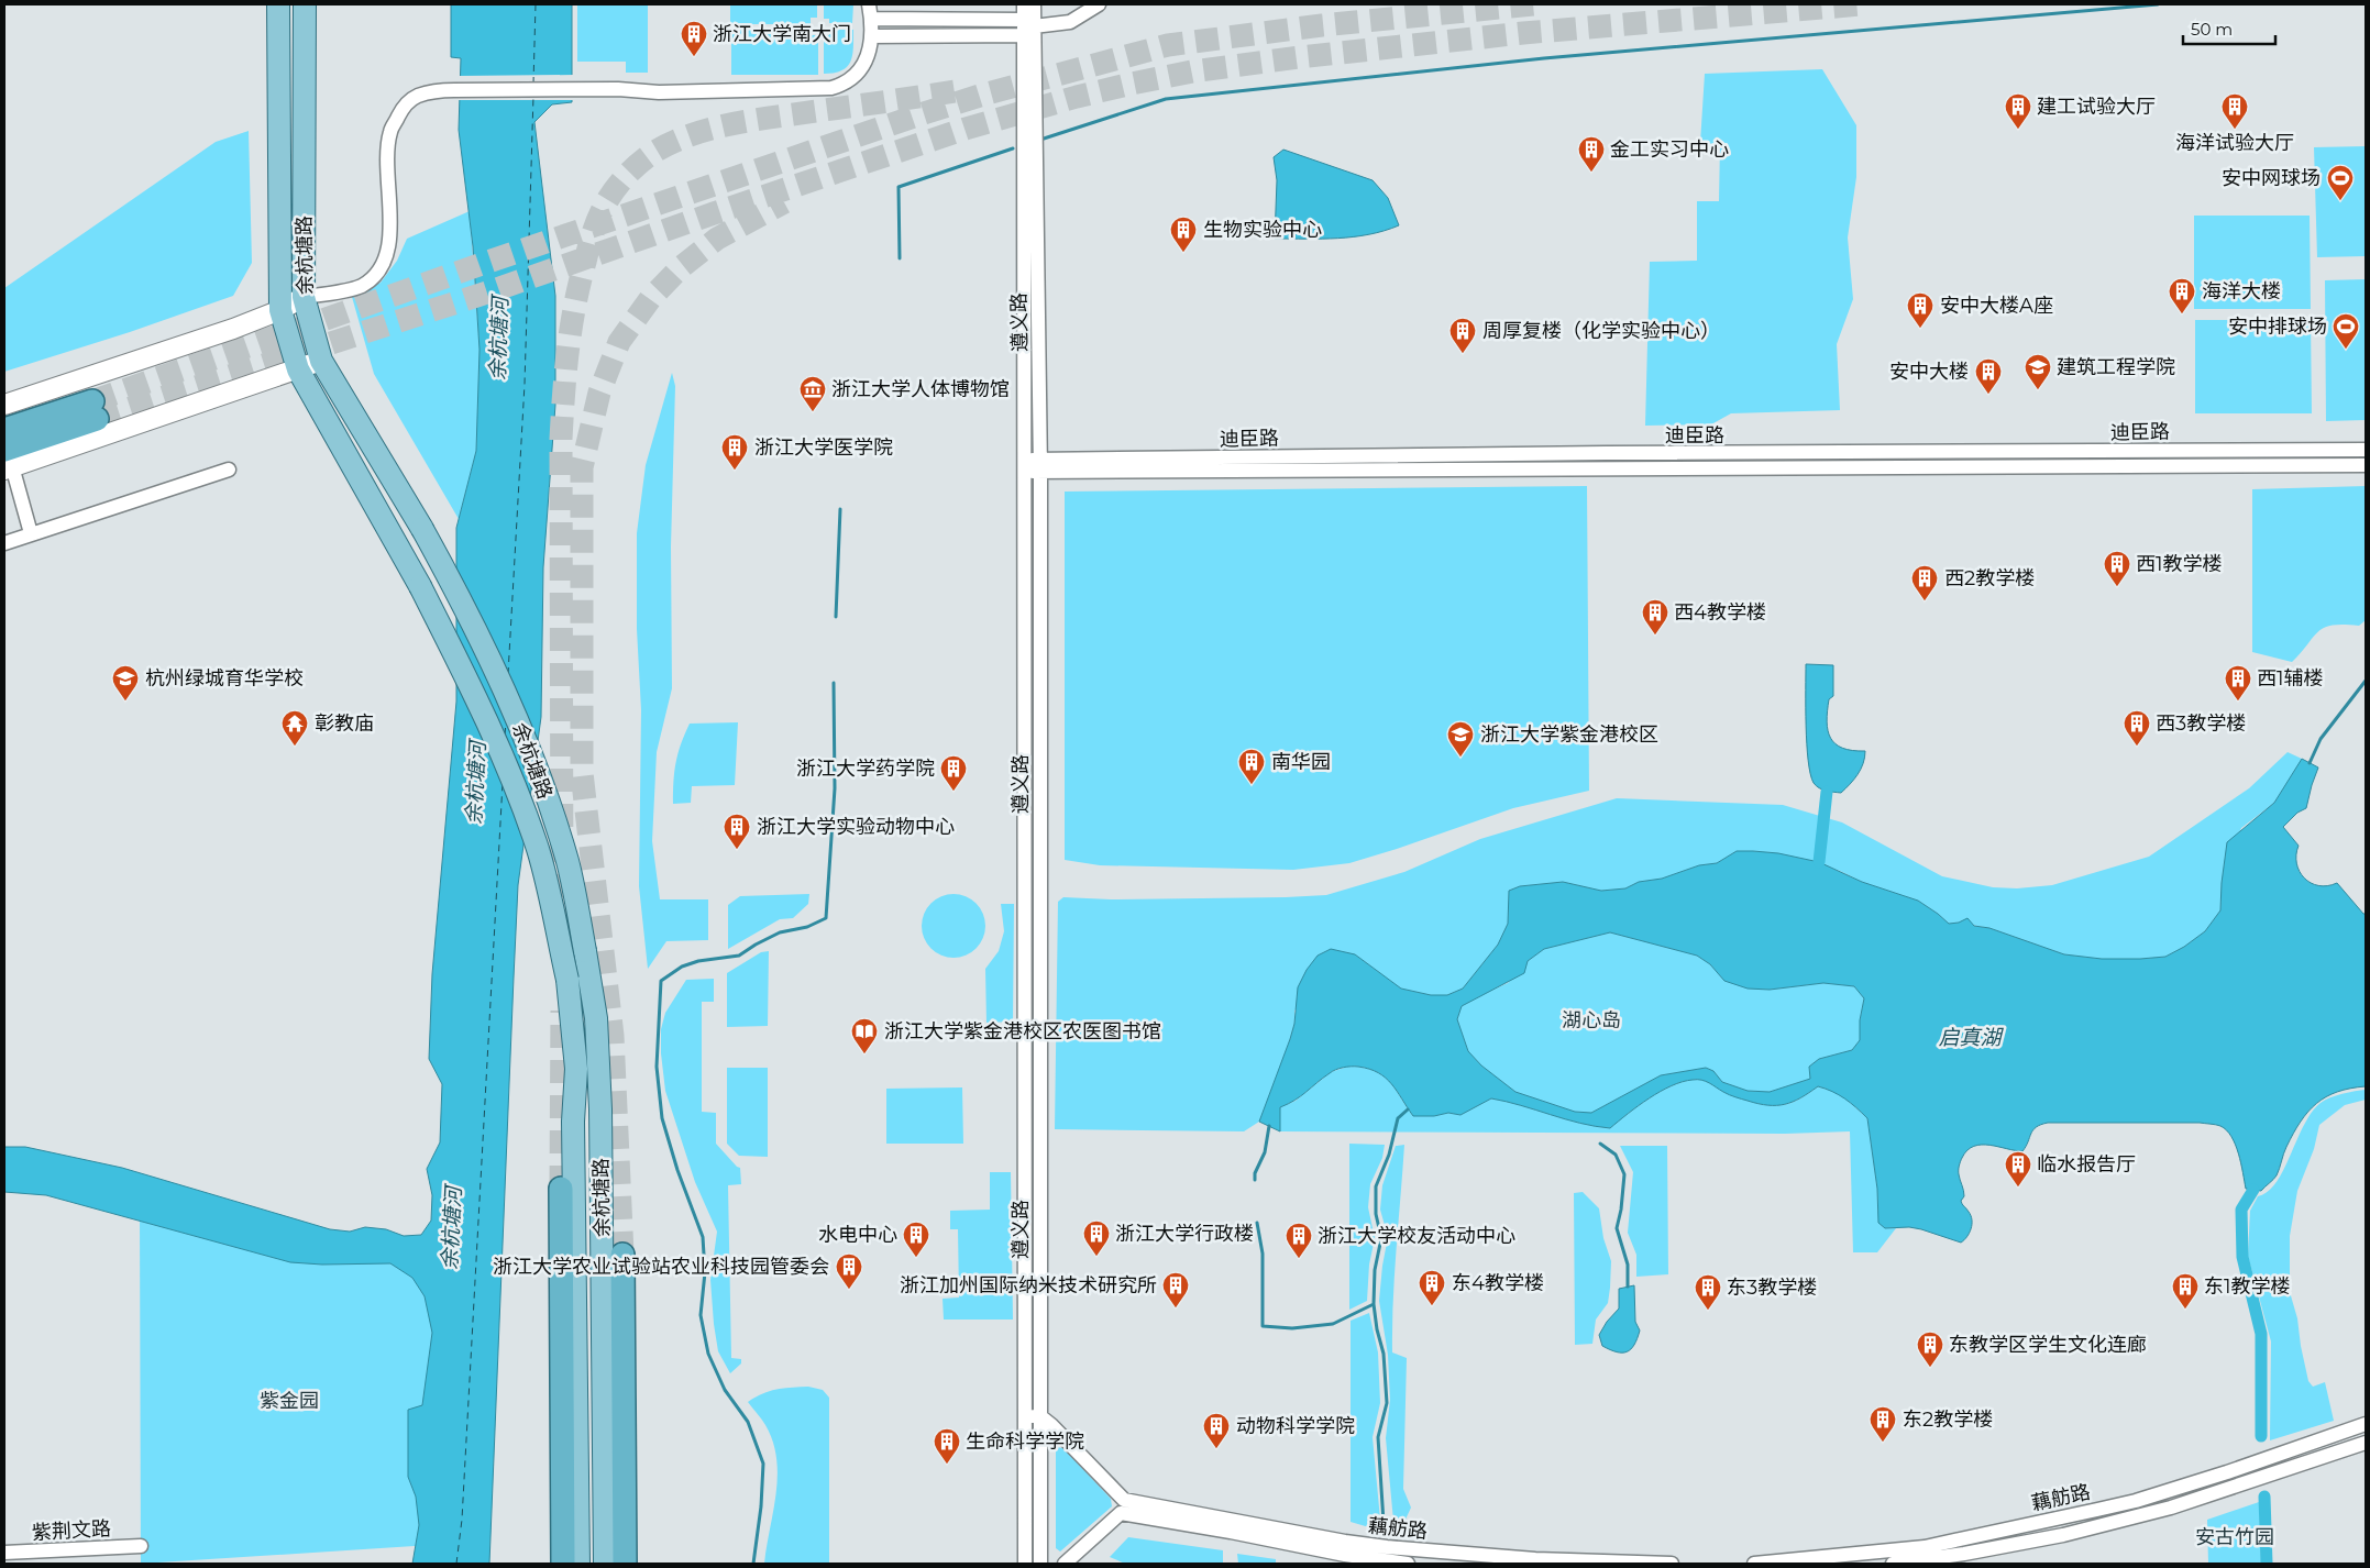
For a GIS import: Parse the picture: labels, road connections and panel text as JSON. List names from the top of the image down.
{
  "streets": {
    "main road": ["余杭塘路"],
    "street": [
      "遵义路",
      "迪臣路",
      "藕舫路",
      "紫荆文路"
    ]
  },
  "crossings": [
    ["遵义路", "迪臣路"]
  ],
  "water": ["余杭塘河", "启真湖"],
  "parks": ["湖心岛", "紫金园", "安古竹园"],
  "places": {
    "building": [
      "浙江大学南大门",
      "建工试验大厅",
      "海洋试验大厅",
      "金工实习中心",
      "生物实验中心",
      "海洋大楼",
      "安中大楼A座",
      "周厚复楼（化学实验中心）",
      "安中大楼",
      "浙江大学医学院",
      "西1教学楼",
      "西2教学楼",
      "西4教学楼",
      "西1辅楼",
      "西3教学楼",
      "南华园",
      "浙江大学药学院",
      "浙江大学实验动物中心",
      "临水报告厅",
      "浙江大学行政楼",
      "水电中心",
      "浙江大学校友活动中心",
      "浙江大学农业试验站农业科技园管委会",
      "东4教学楼",
      "浙江加州国际纳米技术研究所",
      "东1教学楼",
      "东3教学楼",
      "东教学区学生文化连廊",
      "东2教学楼",
      "动物科学学院",
      "生命科学学院"
    ],
    "sports": ["安中网球场", "安中排球场"],
    "school or university": ["建筑工程学院", "杭州绿城育华学校", "浙江大学紫金港校区"],
    "museum": ["浙江大学人体博物馆"],
    "temple": ["彰教庙"],
    "library": ["浙江大学紫金港校区农医图书馆"]
  },
  "scale_bar": "50 m"
}
